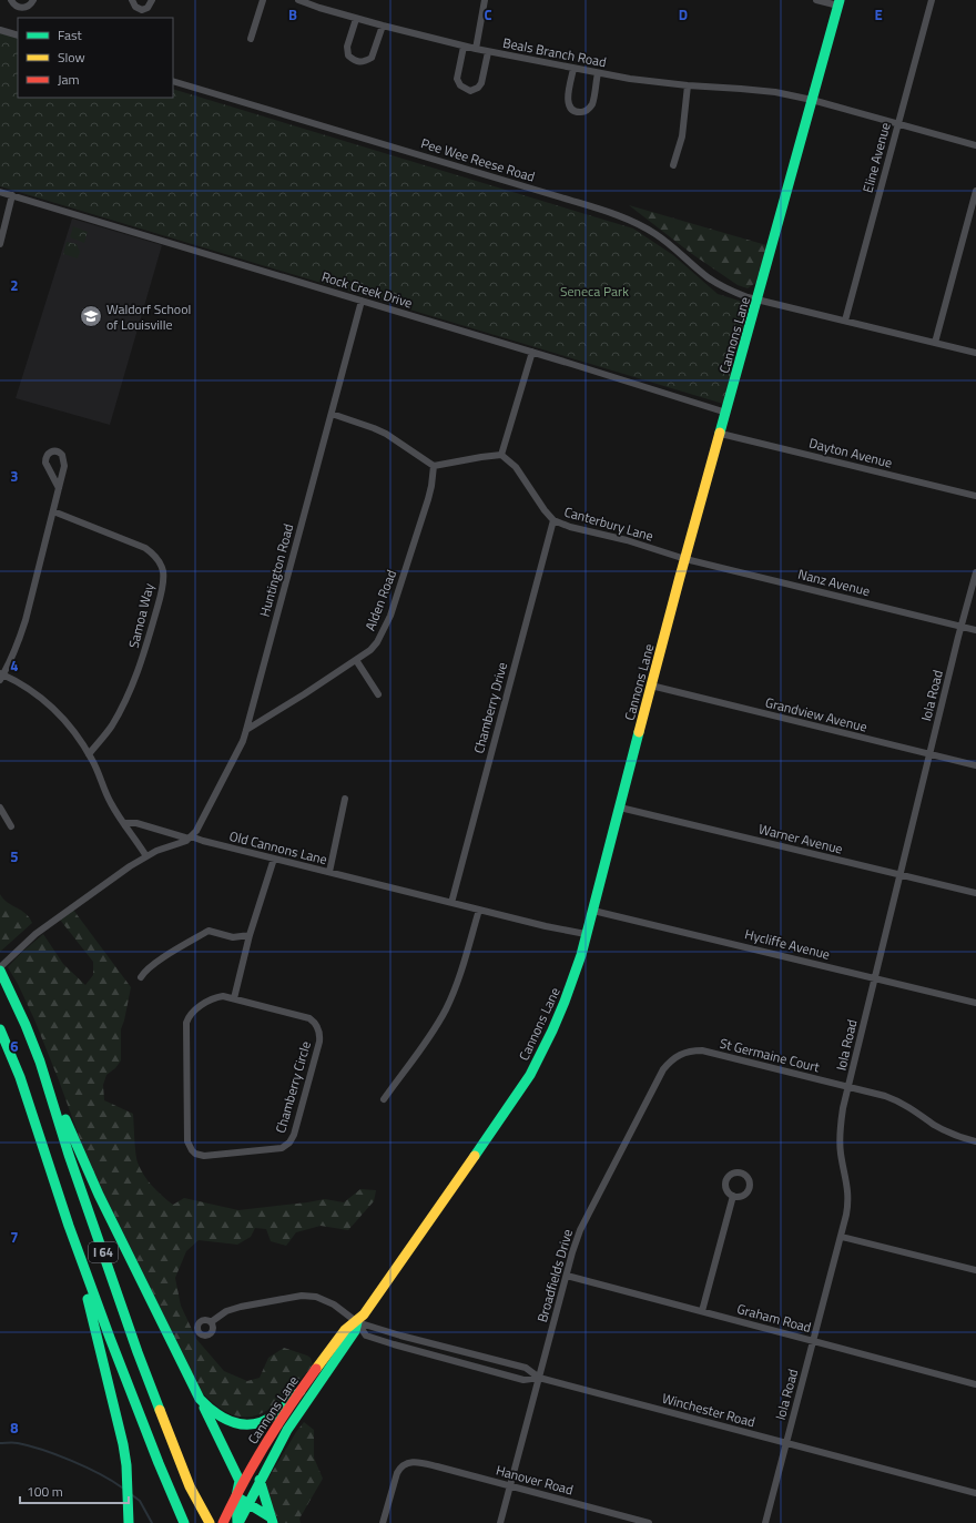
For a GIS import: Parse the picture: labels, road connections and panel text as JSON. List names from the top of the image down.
{
  "streets": {
    "main road": ["Cannons Lane", "I 64"],
    "street": [
      "Beals Branch Road",
      "Eline Avenue",
      "Pee Wee Reese Road",
      "Rock Creek Drive",
      "Dayton Avenue",
      "Canterbury Lane",
      "Huntington Road",
      "Nanz Avenue",
      "Alden Road",
      "Samoa Way",
      "Iola Road",
      "Chamberry Drive",
      "Grandview Avenue",
      "Warner Avenue",
      "Old Cannons Lane",
      "Hycliffe Avenue",
      "St Germaine Court",
      "Chamberry Circle",
      "Broadfields Drive",
      "Graham Road",
      "Winchester Road",
      "Hanover Road"
    ]
  },
  "crossings": [
    ["Beals Branch Road", "Eline Avenue"],
    ["Beals Branch Road", "Cannons Lane"],
    ["Eline Avenue", "Pee Wee Reese Road"],
    ["Pee Wee Reese Road", "Cannons Lane"],
    ["Rock Creek Drive", "Cannons Lane"],
    ["Rock Creek Drive", "Huntington Road"],
    ["Cannons Lane", "Dayton Avenue"],
    ["Cannons Lane", "Canterbury Lane"],
    ["Cannons Lane", "Nanz Avenue"],
    ["Cannons Lane", "Grandview Avenue"],
    ["Cannons Lane", "Warner Avenue"],
    ["Cannons Lane", "Old Cannons Lane"],
    ["Cannons Lane", "Hycliffe Avenue"],
    ["Cannons Lane", "Winchester Road"],
    ["Canterbury Lane", "Nanz Avenue"],
    ["Canterbury Lane", "Chamberry Drive"],
    ["Huntington Road", "Alden Road"],
    ["Huntington Road", "Old Cannons Lane"],
    ["Nanz Avenue", "Iola Road"],
    ["Iola Road", "Grandview Avenue"],
    ["Iola Road", "Warner Avenue"],
    ["Iola Road", "Hycliffe Avenue"],
    ["Iola Road", "St Germaine Court"],
    ["Iola Road", "Graham Road"],
    ["Iola Road", "Winchester Road"],
    ["Chamberry Drive", "Old Cannons Lane"],
    ["St Germaine Court", "Broadfields Drive"],
    ["Broadfields Drive", "Graham Road"],
    ["Broadfields Drive", "Winchester Road"],
    ["Broadfields Drive", "Hanover Road"]
  ],
  "parks": ["Seneca Park"],
  "places": {
    "school or university": ["Waldorf School of Louisville"]
  },
  "legend": ["Fast", "Slow", "Jam"],
  "scale_bar": "100 m",
  "grid": {
    "columns": [
      "B",
      "C",
      "D",
      "E"
    ],
    "rows": [
      "2",
      "3",
      "4",
      "5",
      "6",
      "7",
      "8"
    ]
  }
}
